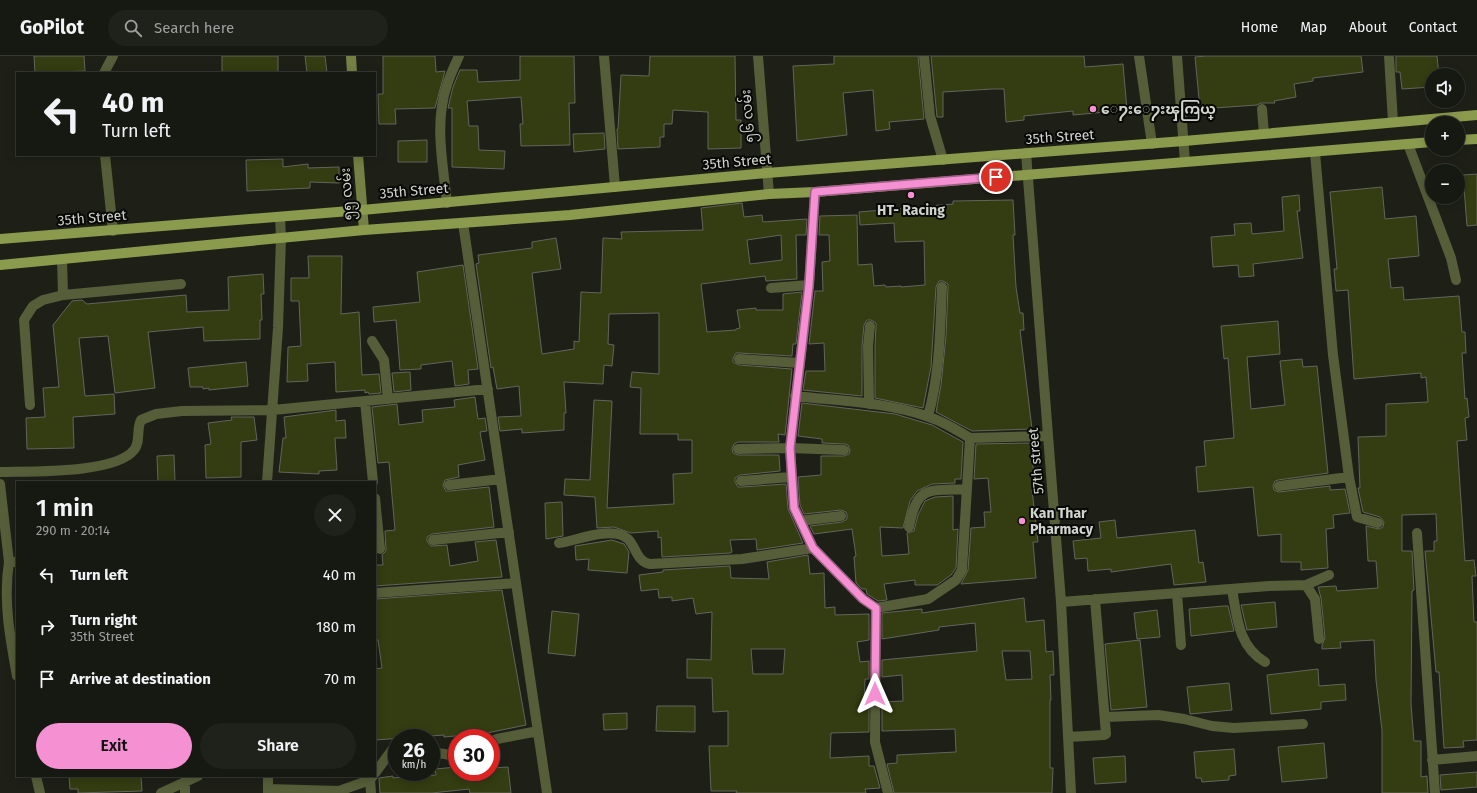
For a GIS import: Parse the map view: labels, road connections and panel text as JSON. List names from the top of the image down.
{
  "streets": {
    "main road": ["35th Street", "၅၅ လမ်း"],
    "street": ["၅၆ လမ်း", "57th street"]
  },
  "crossings": [
    ["၅၆ လမ်း", "35th Street"],
    ["35th Street", "၅၅ လမ်း"],
    ["35th Street", "57th street"]
  ],
  "places": ["ေ႒းေ႒းၾကြယ္", "HT- Racing", "Kan Thar Pharmacy"],
  "page": {
    "header": "GoPilot",
    "search": "Search here",
    "nav": [
      "Home",
      "Map",
      "About",
      "Contact"
    ],
    "map_buttons": ["+", "−"],
    "turn": ["40 m", "Turn left"],
    "heading": ["1 min", "290 m · 20:14"],
    "list": [
      {
        "name": "Turn left",
        "value": "40 m"
      },
      {
        "name": "Turn right",
        "note": "35th Street",
        "value": "180 m"
      },
      {
        "name": "Arrive at destination",
        "value": "70 m"
      }
    ],
    "buttons": ["Exit", "Share"],
    "speed": "26 km/h",
    "limit": "30"
  }
}
